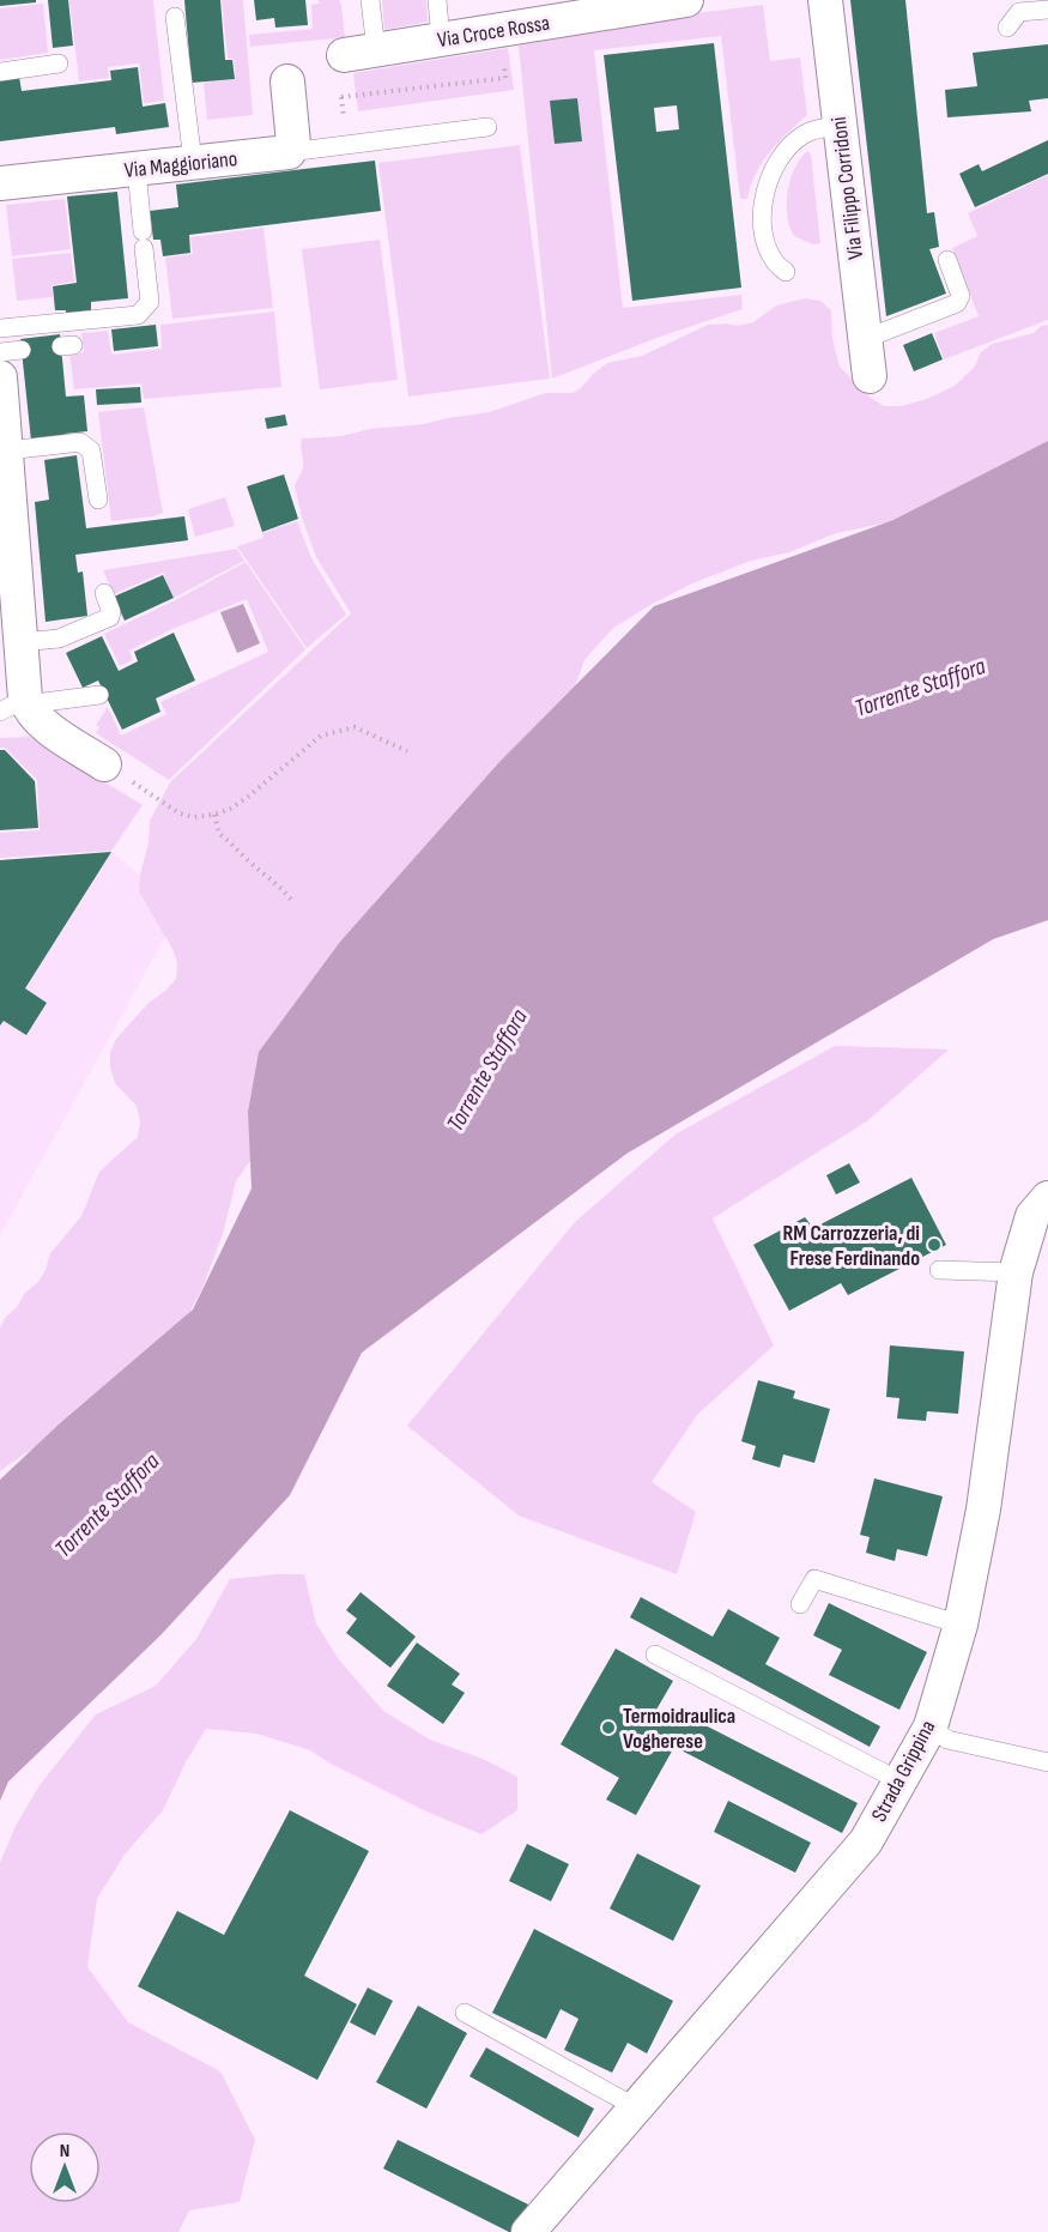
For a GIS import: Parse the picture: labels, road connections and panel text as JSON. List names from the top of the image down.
{
  "streets": {
    "street": [
      "Via Croce Rossa",
      "Via Maggioriano",
      "Via Filippo Corridoni",
      "Strada Grippina"
    ]
  },
  "water": ["Torrente Staffora"],
  "places": ["RM Carrozzeria, di Frese Ferdinando", "Termoidraulica Vogherese"],
  "north": "top"
}
